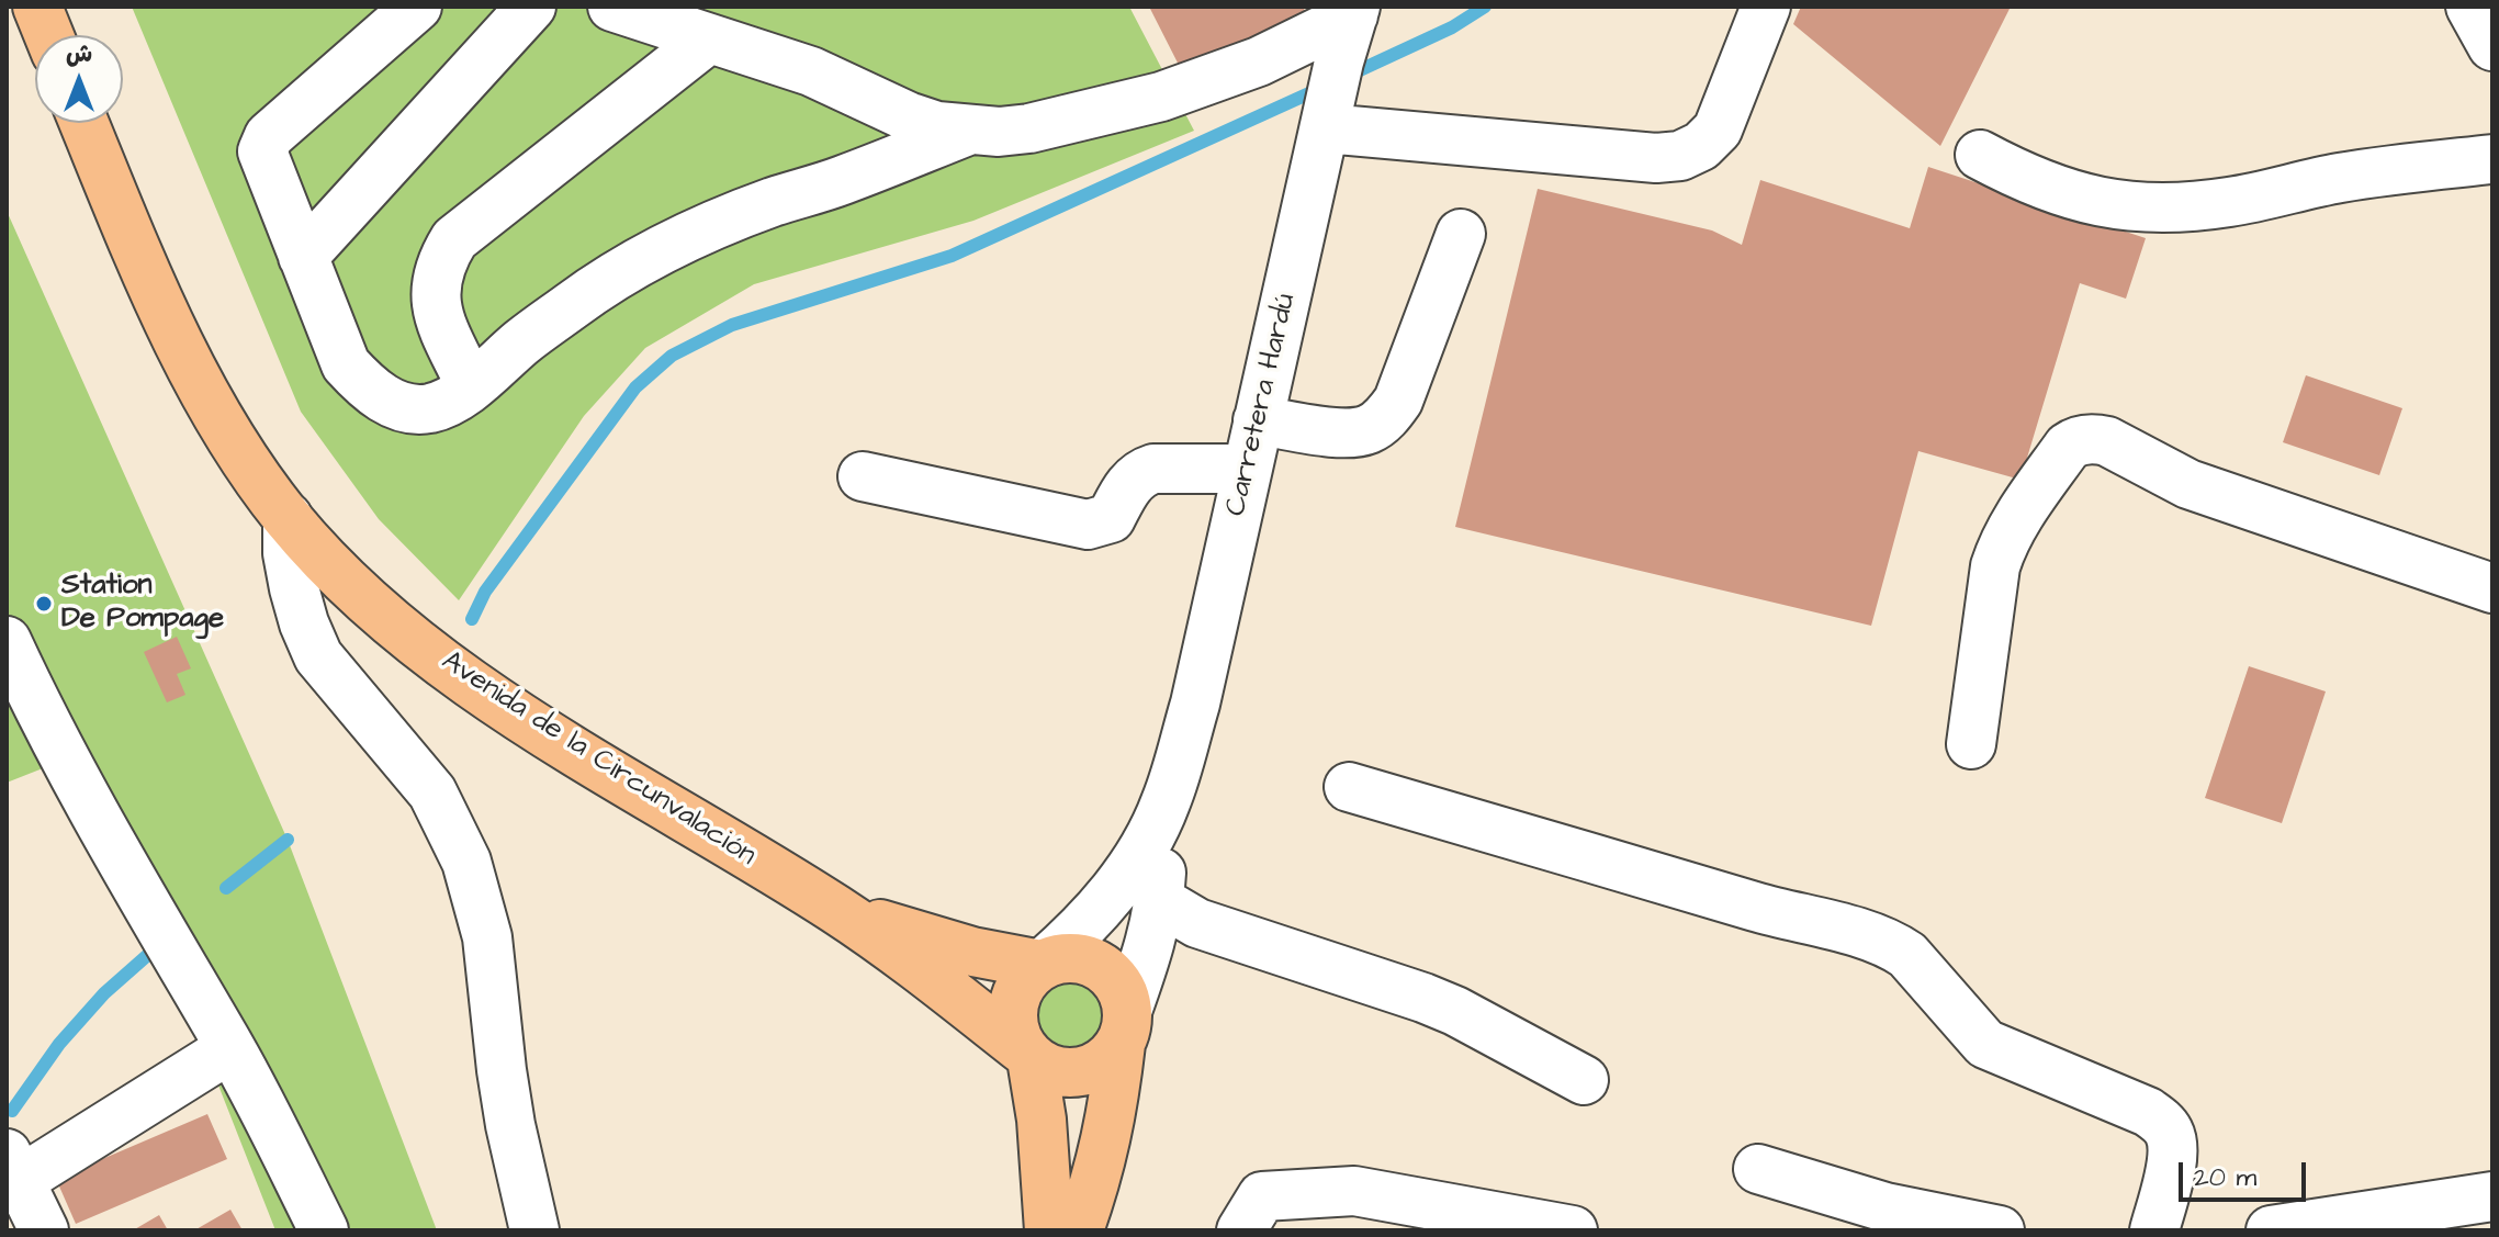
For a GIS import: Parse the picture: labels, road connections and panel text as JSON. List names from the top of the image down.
{
  "streets": {
    "main road": ["Avenida de la Circunvalación"],
    "street": ["Carretera Hardú"]
  },
  "places": ["Station De Pompage"],
  "scale_bar": "20 m",
  "north": "top"
}
